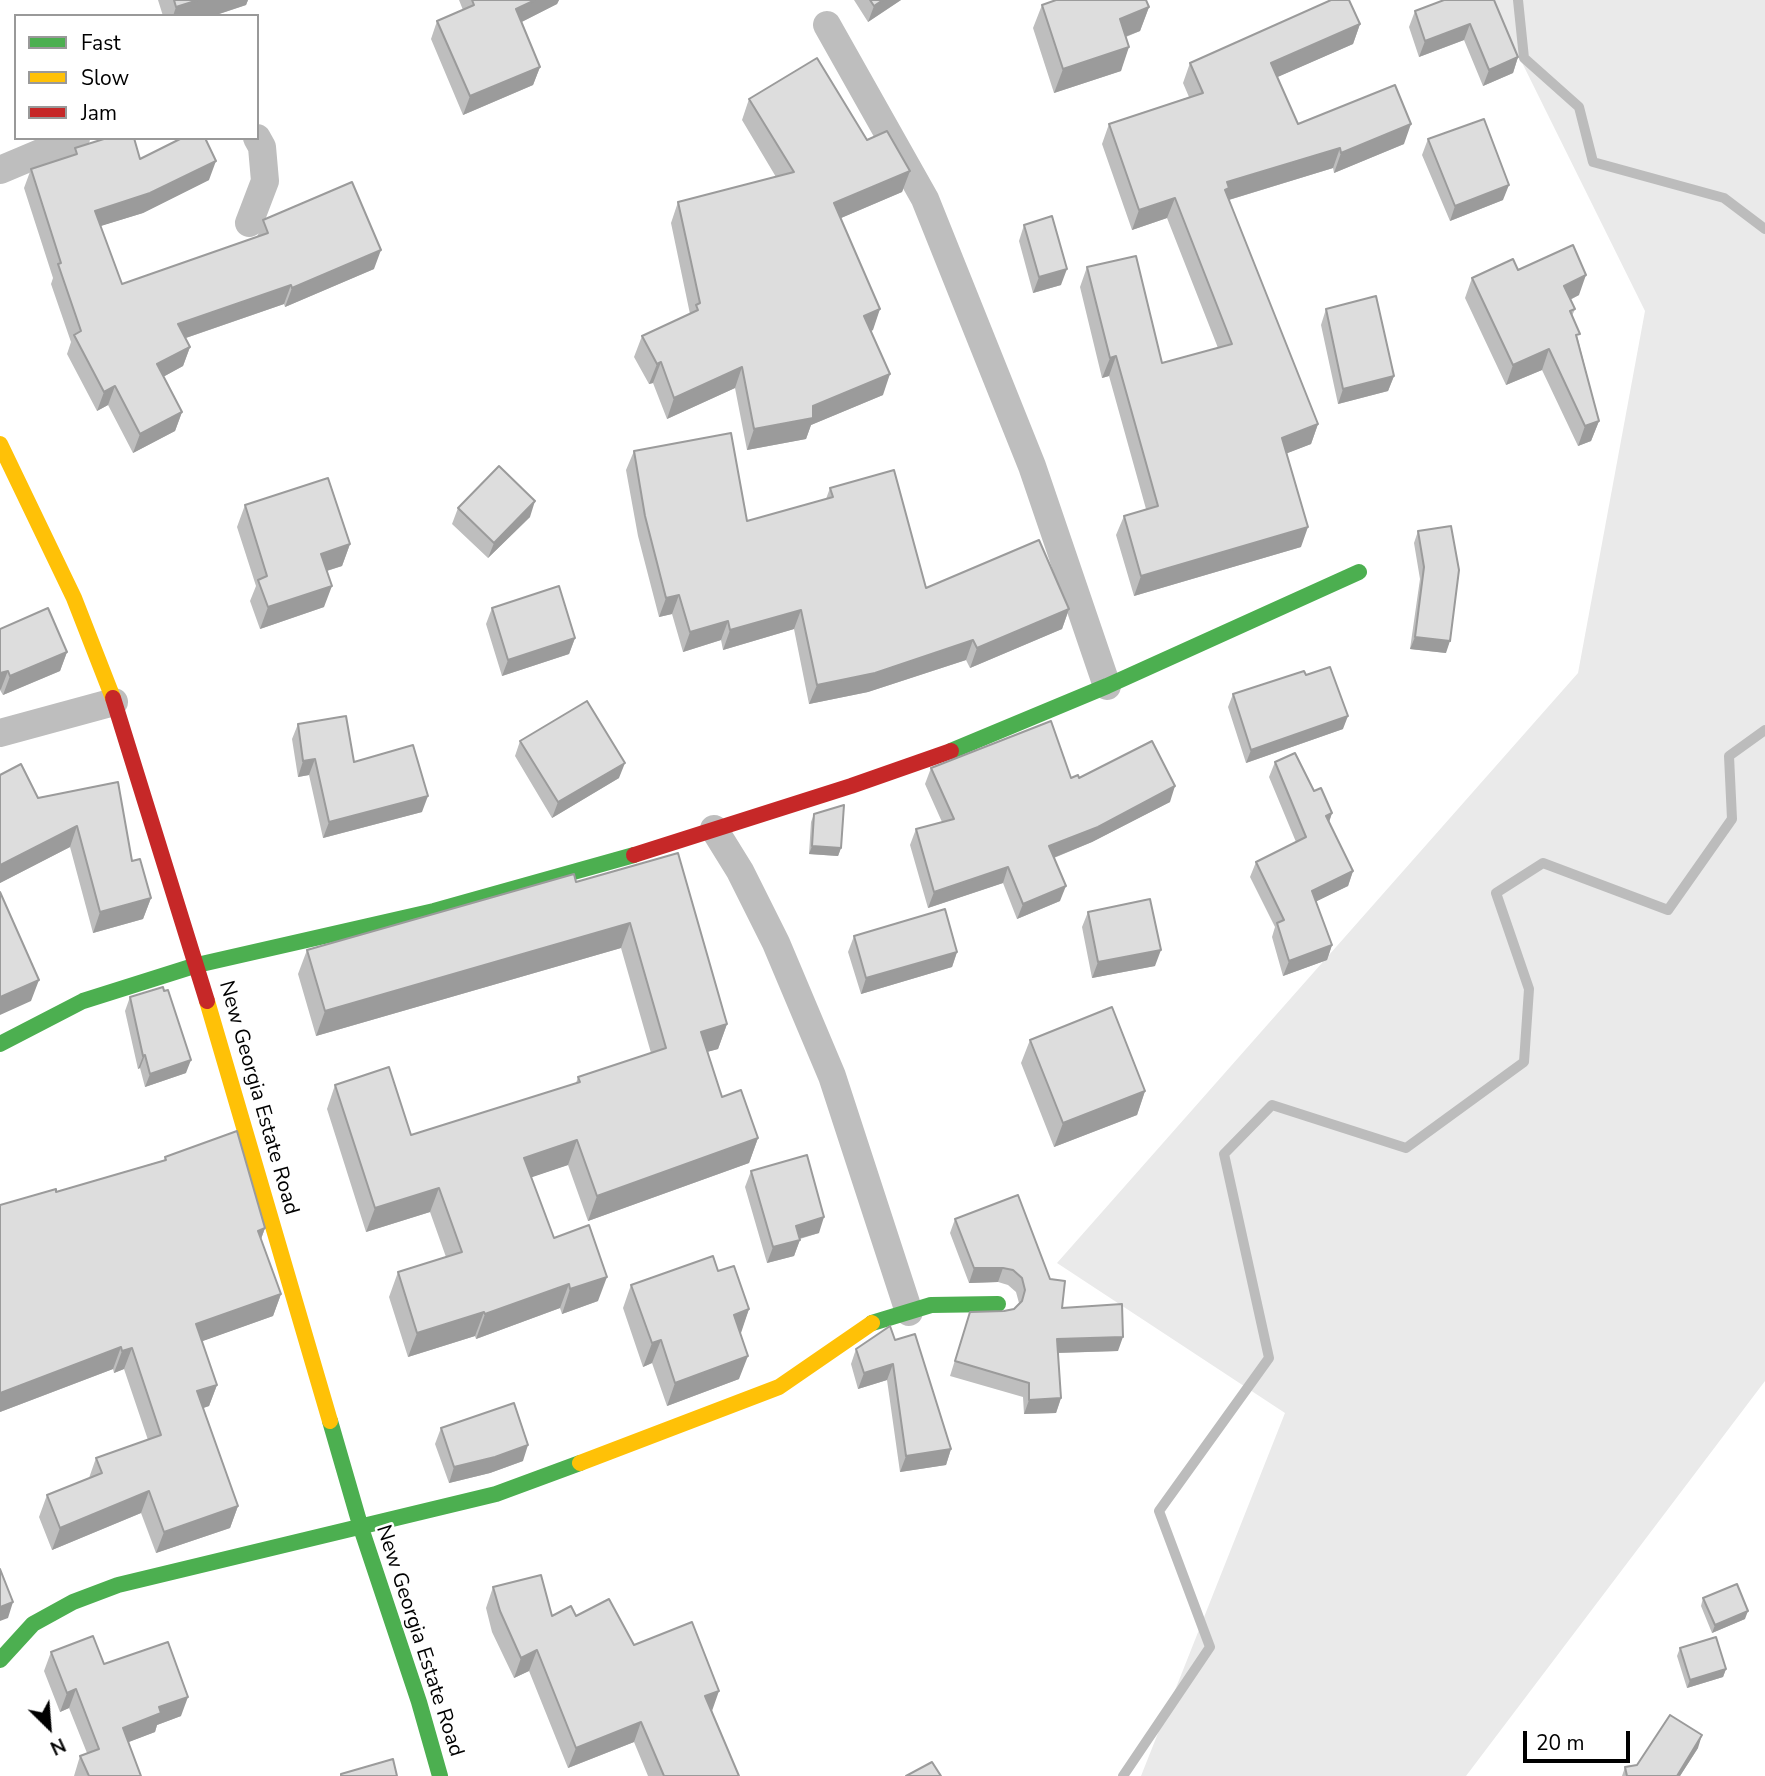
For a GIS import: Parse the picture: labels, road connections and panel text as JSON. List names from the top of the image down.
{
  "streets": {
    "street": ["New Georgia Estate Road"]
  },
  "legend": ["Fast", "Slow", "Jam"],
  "scale_bar": "20 m",
  "north": "bottom right"
}
